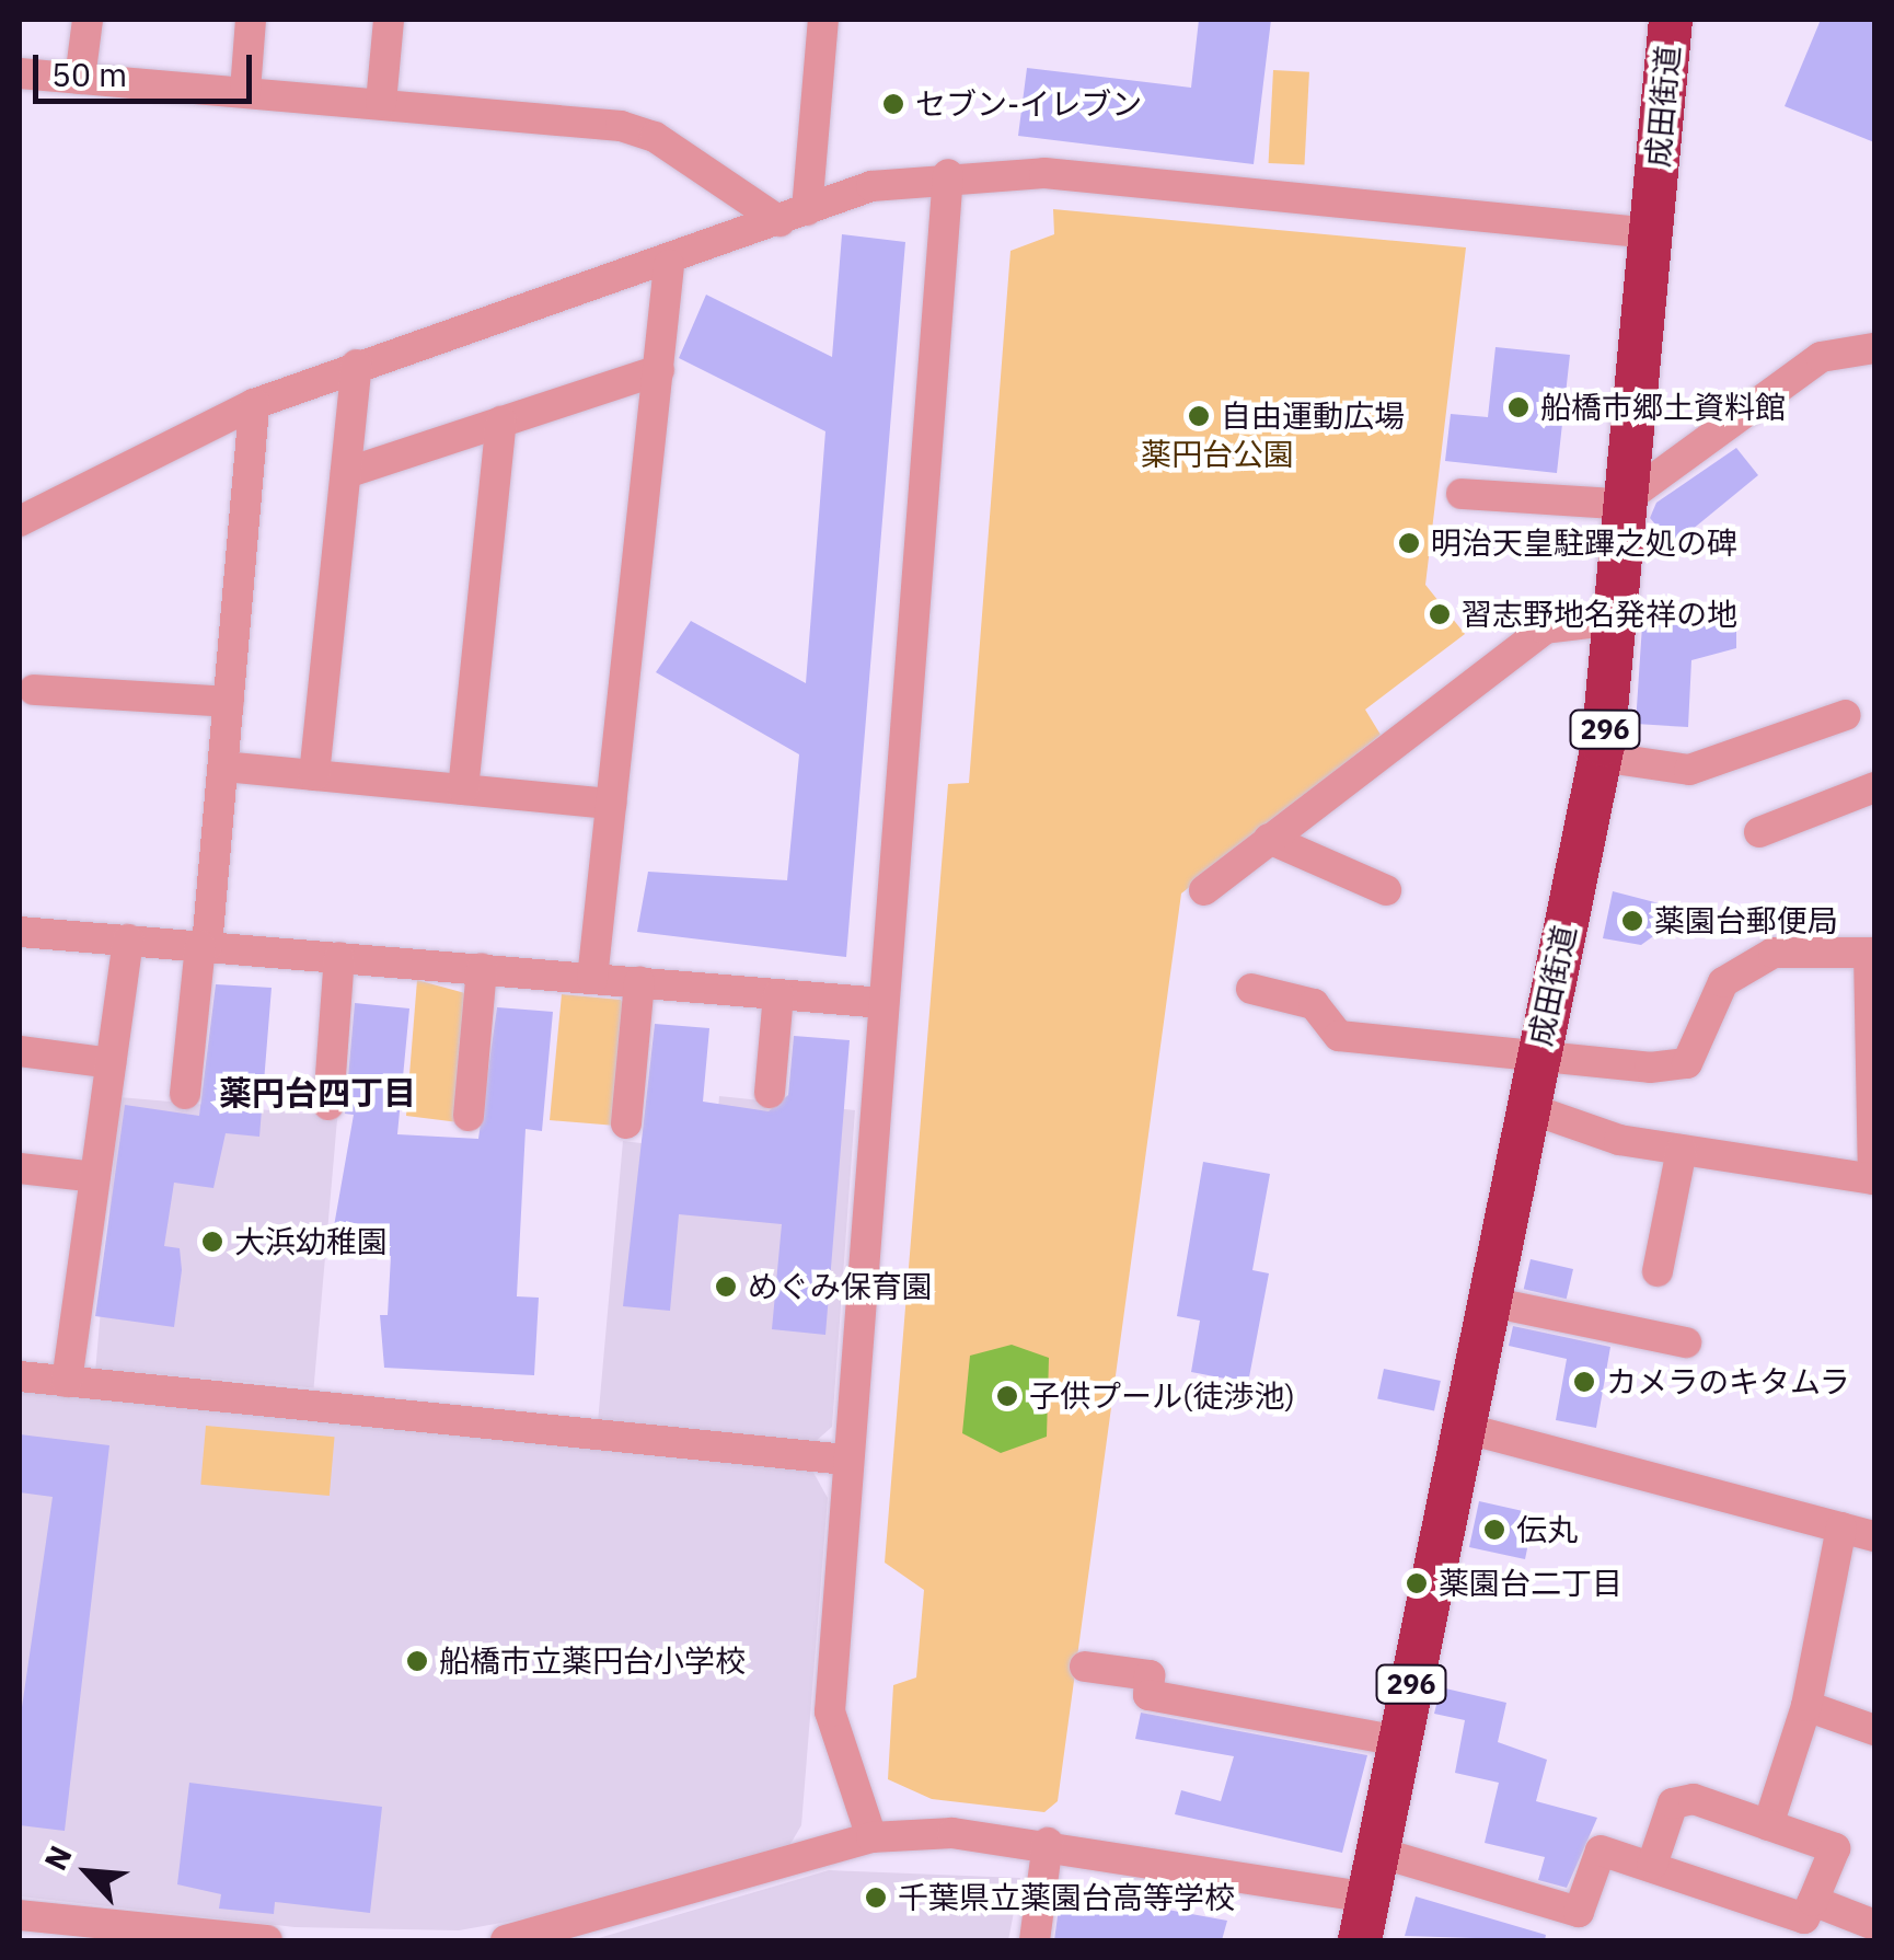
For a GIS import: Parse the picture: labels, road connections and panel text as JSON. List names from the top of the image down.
{
  "streets": {
    "highway": ["成田街道", "296"]
  },
  "districts": ["薬円台四丁目"],
  "parks": ["薬円台公園"],
  "places": [
    "セブン-イレブン",
    "船橋市郷土資料館",
    "自由運動広場",
    "明治天皇駐蹕之処の碑",
    "習志野地名発祥の地",
    "薬園台郵便局",
    "大浜幼稚園",
    "めぐみ保育園",
    "カメラのキタムラ",
    "子供プール(徒渉池)",
    "伝丸",
    "薬園台二丁目",
    "船橋市立薬円台小学校",
    "千葉県立薬園台高等学校"
  ],
  "scale_bar": "50 m",
  "north": "top left"
}
